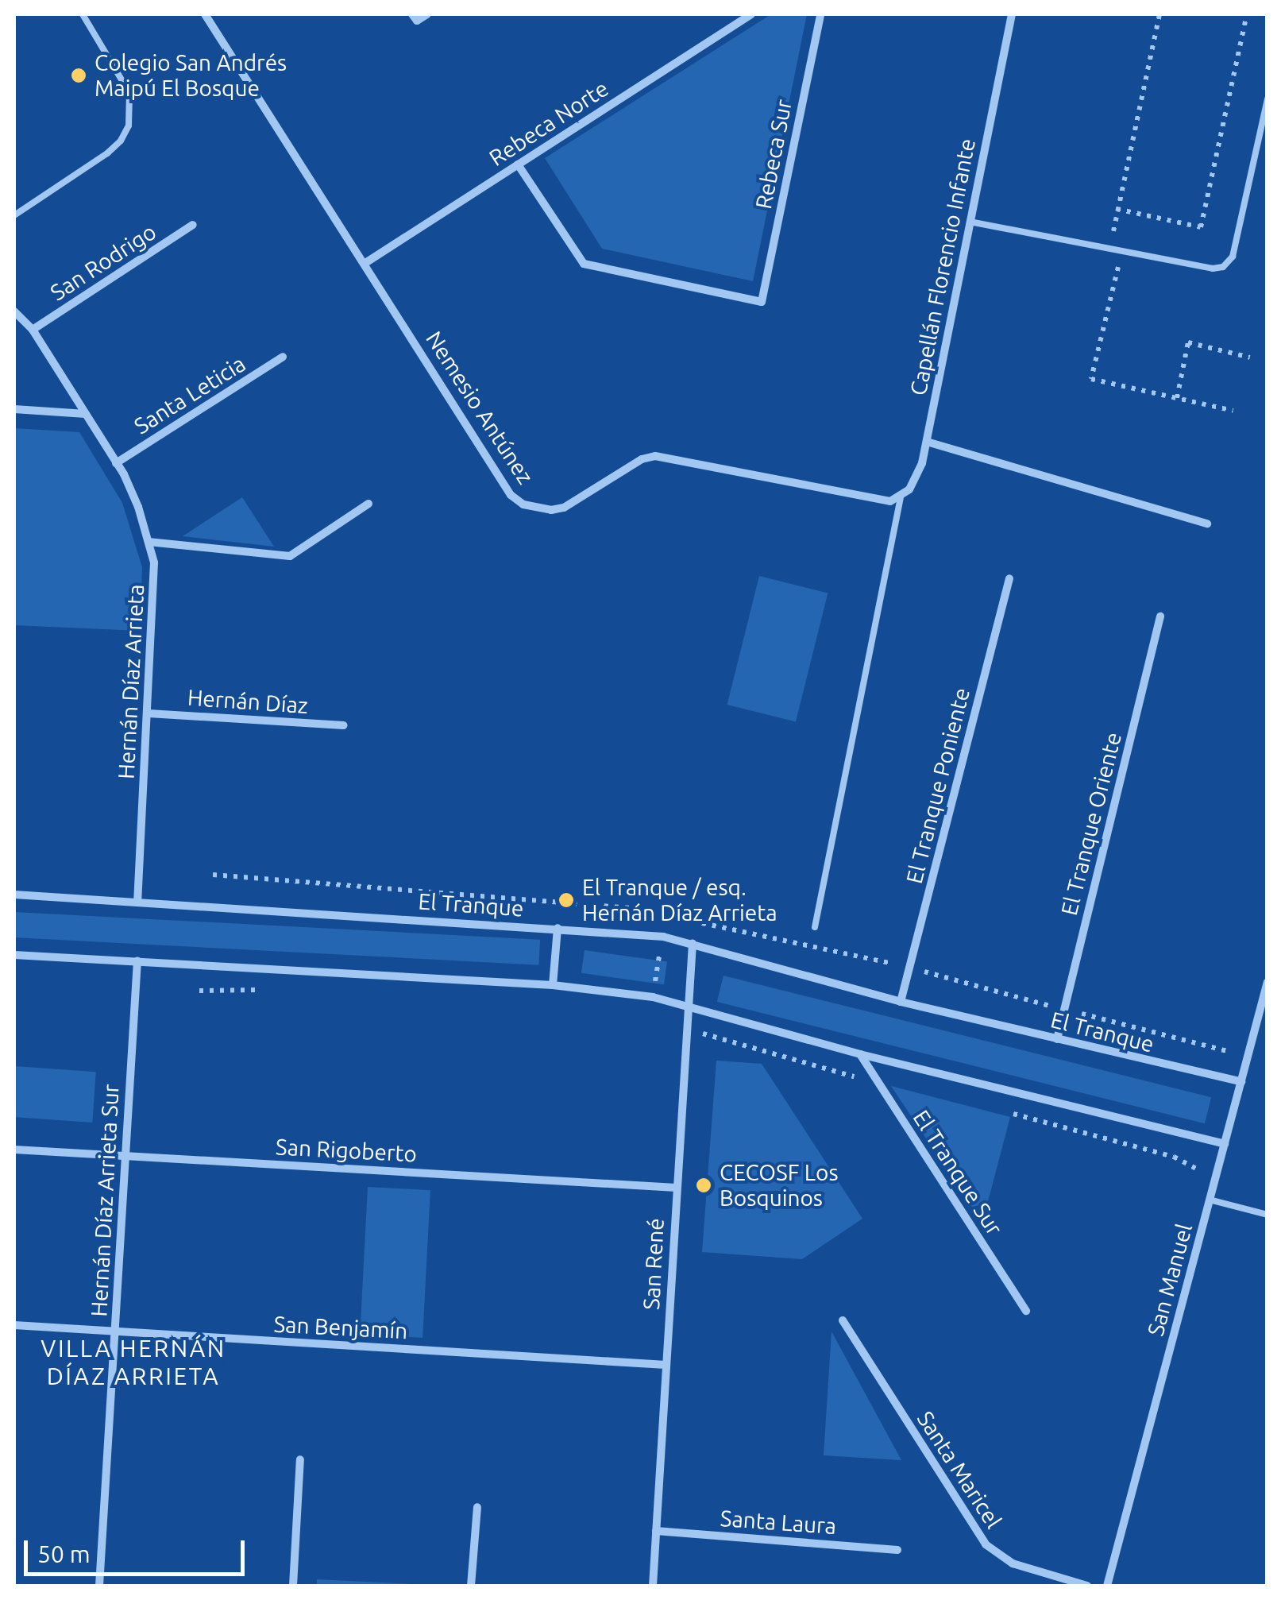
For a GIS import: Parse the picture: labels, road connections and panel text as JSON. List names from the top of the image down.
{
  "streets": {
    "street": [
      "Rebeca Norte",
      "Rebeca Sur",
      "San Rodrigo",
      "Capellán Florencio Infante",
      "Santa Leticia",
      "Nemesio Antúnez",
      "Hernán Díaz Arrieta",
      "Hernán Díaz",
      "El Tranque Poniente",
      "El Tranque Oriente",
      "El Tranque",
      "San Rigoberto",
      "El Tranque Sur",
      "Hernán Díaz Arrieta Sur",
      "San René",
      "San Manuel",
      "San Benjamín",
      "Santa Maricel",
      "Santa Laura"
    ]
  },
  "crossings": [
    ["Rebeca Norte", "Rebeca Sur"],
    ["Rebeca Norte", "Nemesio Antúnez"],
    ["San Rodrigo", "Hernán Díaz Arrieta"],
    ["Capellán Florencio Infante", "Nemesio Antúnez"],
    ["Santa Leticia", "Hernán Díaz Arrieta"],
    ["Hernán Díaz Arrieta", "Hernán Díaz"],
    ["Hernán Díaz Arrieta", "El Tranque"],
    ["El Tranque Poniente", "El Tranque"],
    ["El Tranque Oriente", "El Tranque"],
    ["El Tranque", "San René"],
    ["El Tranque", "San Manuel"],
    ["San Rigoberto", "Hernán Díaz Arrieta Sur"],
    ["San Rigoberto", "San René"],
    ["Hernán Díaz Arrieta Sur", "San Benjamín"],
    ["San René", "San Benjamín"],
    ["San René", "Santa Laura"]
  ],
  "districts": ["VILLA HERNÁN DÍAZ ARRIETA"],
  "places": ["Colegio San Andrés Maipú El Bosque", "El Tranque / esq. Hernán Díaz Arrieta", "CECOSF Los Bosquinos"],
  "scale_bar": "50 m"
}
